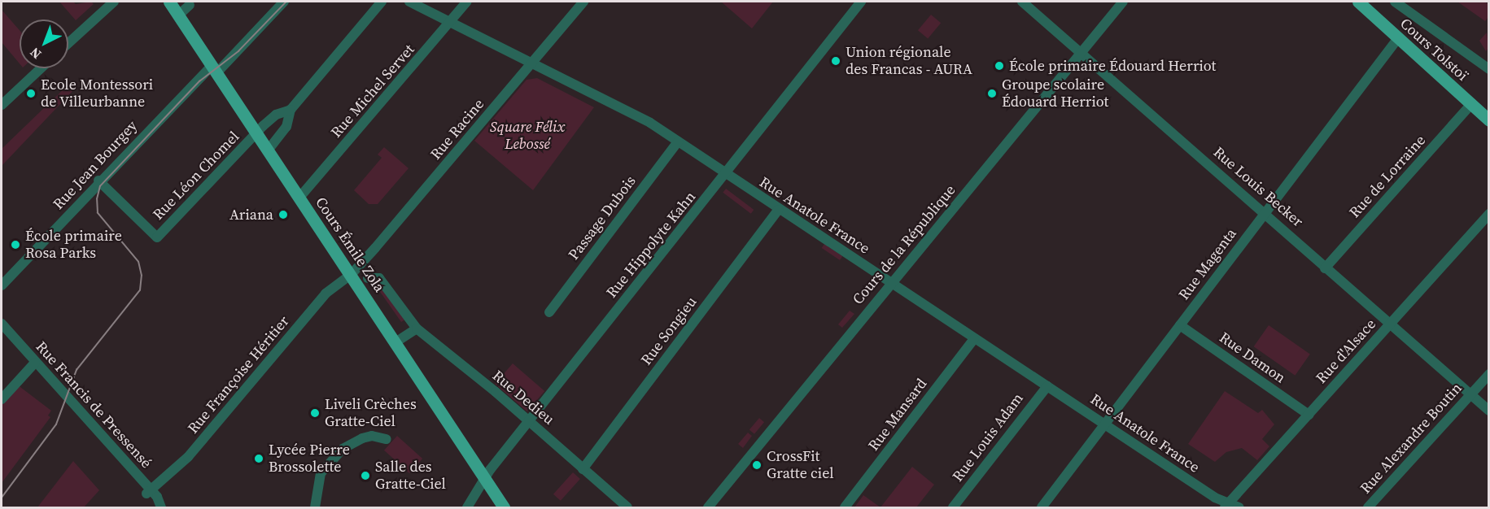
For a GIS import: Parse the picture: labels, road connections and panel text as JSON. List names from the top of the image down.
{
  "streets": {
    "main road": ["Cours Tolstoï", "Cours Émile Zola"],
    "street": [
      "Rue Michel Servet",
      "Rue Racine",
      "Rue Jean Bourgey",
      "Rue Léon Chomel",
      "Rue de Lorraine",
      "Rue Louis Becker",
      "Rue Anatole France",
      "Passage Dubois",
      "Rue Hippolyte Kahn",
      "Cours de la République",
      "Rue Magenta",
      "Rue Songieu",
      "Rue d'Alsace",
      "Rue Damon",
      "Rue Françoise Héritier",
      "Rue Dedieu",
      "Rue Francis de Pressensé",
      "Rue Mansard",
      "Rue Louis Adam",
      "Rue Alexandre Boutin"
    ]
  },
  "crossings": [
    ["Cours Tolstoï", "Rue de Lorraine"],
    ["Cours Tolstoï", "Rue Magenta"],
    ["Rue Michel Servet", "Rue Anatole France"],
    ["Rue Michel Servet", "Cours Émile Zola"],
    ["Rue Racine", "Rue Anatole France"],
    ["Rue Racine", "Cours Émile Zola"],
    ["Rue Racine", "Rue Françoise Héritier"],
    ["Rue Jean Bourgey", "Rue Léon Chomel"],
    ["Rue Jean Bourgey", "Cours Émile Zola"],
    ["Rue Léon Chomel", "Cours Émile Zola"],
    ["Rue de Lorraine", "Rue Louis Becker"],
    ["Rue Louis Becker", "Cours de la République"],
    ["Rue Louis Becker", "Rue Magenta"],
    ["Rue Louis Becker", "Rue d'Alsace"],
    ["Rue Louis Becker", "Rue Alexandre Boutin"],
    ["Rue Anatole France", "Passage Dubois"],
    ["Rue Anatole France", "Rue Hippolyte Kahn"],
    ["Rue Anatole France", "Cours de la République"],
    ["Rue Anatole France", "Rue Magenta"],
    ["Rue Anatole France", "Rue Songieu"],
    ["Rue Anatole France", "Rue d'Alsace"],
    ["Rue Anatole France", "Rue Mansard"],
    ["Rue Anatole France", "Rue Louis Adam"],
    ["Cours Émile Zola", "Rue Hippolyte Kahn"],
    ["Cours Émile Zola", "Rue Françoise Héritier"],
    ["Rue Hippolyte Kahn", "Rue Dedieu"],
    ["Rue Magenta", "Rue Damon"],
    ["Rue Songieu", "Rue Dedieu"],
    ["Rue d'Alsace", "Rue Damon"],
    ["Rue Françoise Héritier", "Rue Francis de Pressensé"]
  ],
  "parks": ["Square Félix Lebossé"],
  "places": [
    "Union régionale des Francas - AURA",
    "École primaire Édouard Herriot",
    "Ecole Montessori de Villeurbanne",
    "Groupe scolaire Édouard Herriot",
    "Ariana",
    "École primaire Rosa Parks",
    "Liveli Crèches Gratte-Ciel",
    "Lycée Pierre Brossolette",
    "CrossFit Gratte ciel",
    "Salle des Gratte-Ciel"
  ],
  "north": "bottom left"
}
